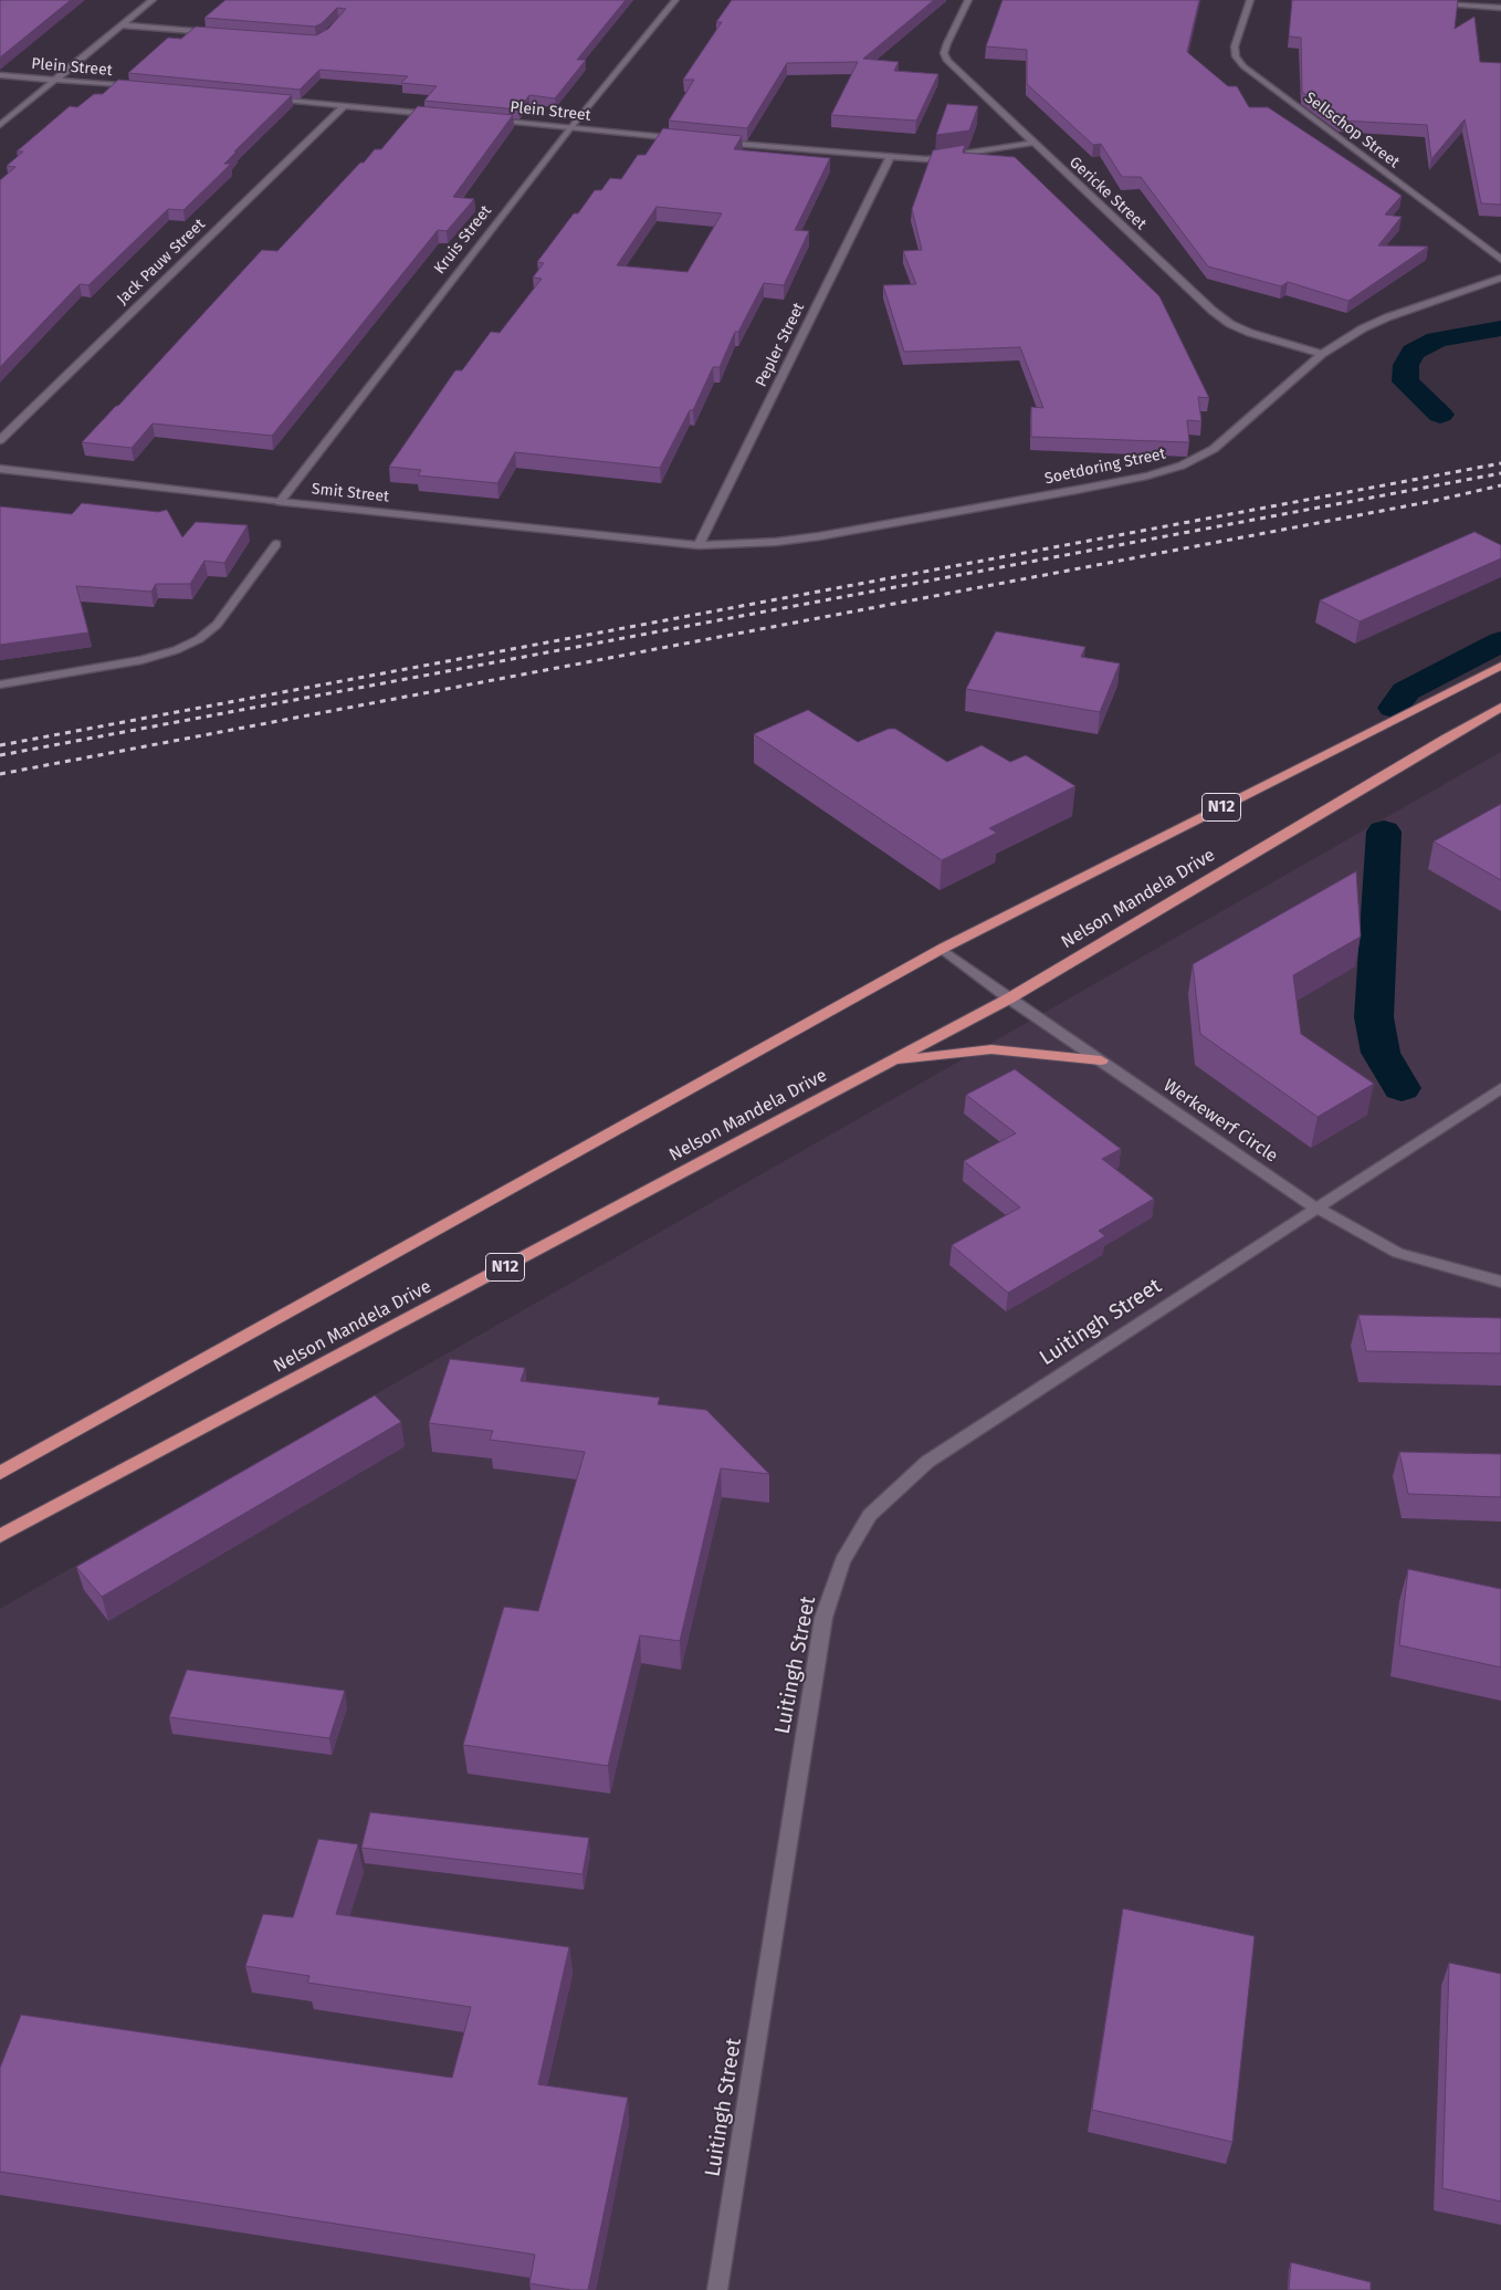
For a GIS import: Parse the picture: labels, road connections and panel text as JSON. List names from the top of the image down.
{
  "streets": {
    "highway": ["N12", "Nelson Mandela Drive"],
    "street": [
      "Plein Street",
      "Sellschop Street",
      "Gericke Street",
      "Kruis Street",
      "Jack Pauw Street",
      "Pepler Street",
      "Soetdoring Street",
      "Smit Street",
      "Werkewerf Circle",
      "Luitingh Street"
    ]
  },
  "crossings": [
    ["Plein Street", "Kruis Street"],
    ["Gericke Street", "Soetdoring Street"],
    ["Kruis Street", "Smit Street"],
    ["Pepler Street", "Soetdoring Street"],
    ["Pepler Street", "Smit Street"],
    ["Soetdoring Street", "Smit Street"],
    ["N12", "Werkewerf Circle"],
    ["Nelson Mandela Drive", "Werkewerf Circle"],
    ["Werkewerf Circle", "Luitingh Street"]
  ]
}
